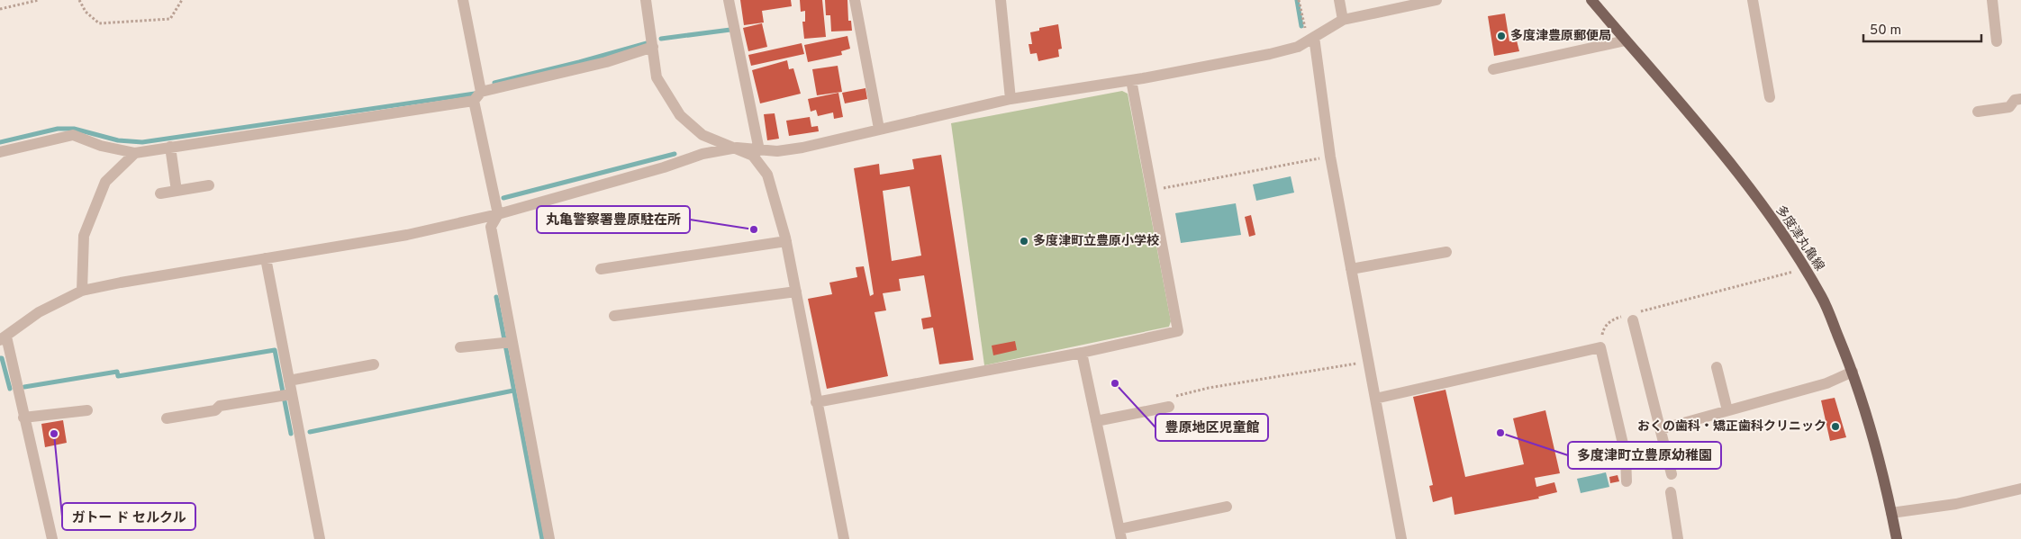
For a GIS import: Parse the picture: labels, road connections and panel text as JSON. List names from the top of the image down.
{
  "streets": {
    "main road": ["多度津丸亀線"]
  },
  "places": [
    "多度津豊原郵便局",
    "丸亀警察署豊原駐在所",
    "多度津町立豊原小学校",
    "豊原地区児童館",
    "おくの歯科・矯正歯科クリニック",
    "多度津町立豊原幼稚園",
    "ガトー ド セルクル"
  ],
  "scale_bar": "50 m"
}
